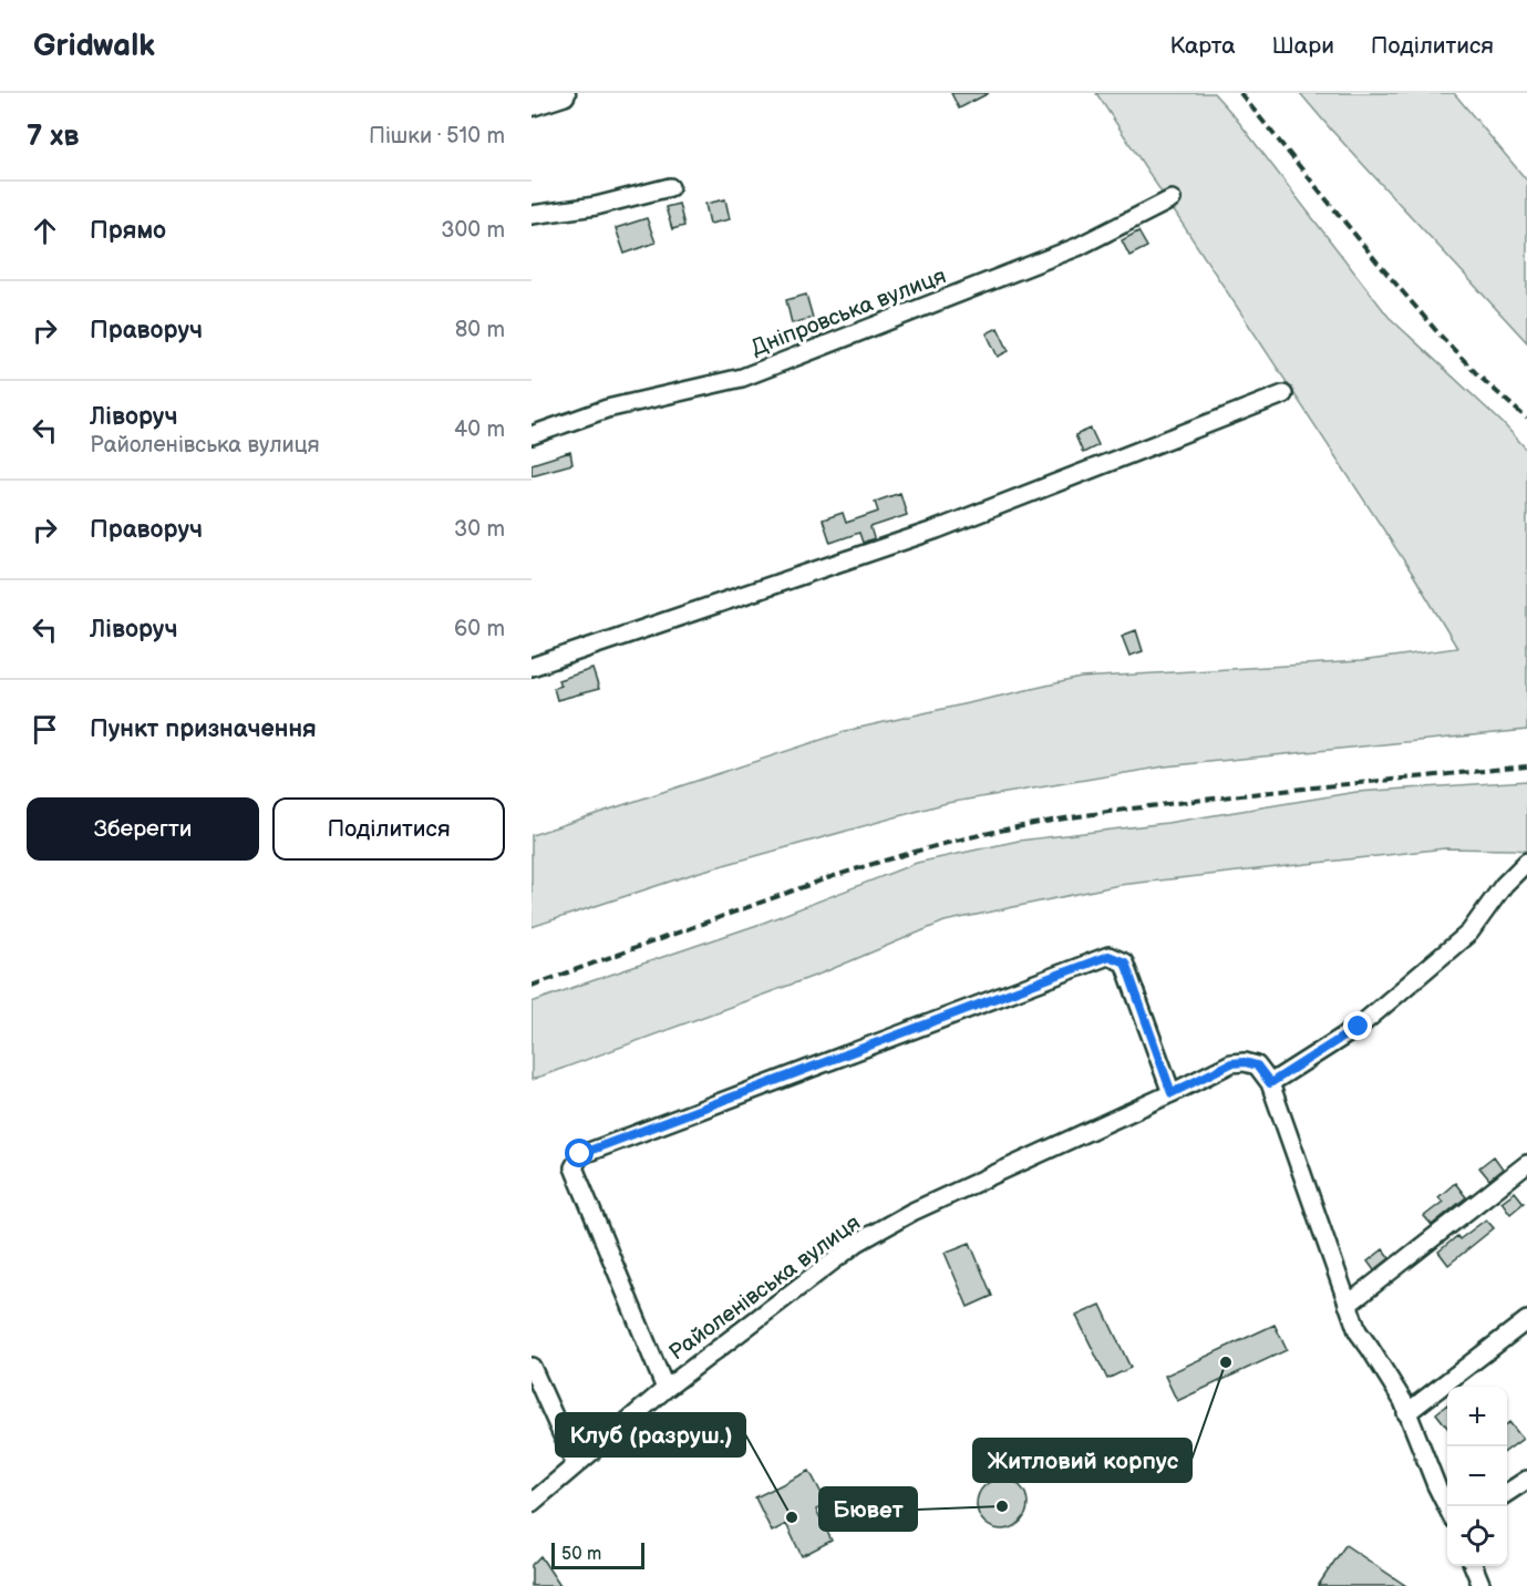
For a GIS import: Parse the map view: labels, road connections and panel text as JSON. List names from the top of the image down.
{
  "streets": {
    "street": ["Дніпровська вулиця", "Райоленівська вулиця"]
  },
  "places": ["Житловий корпус", "Бювет", "Клуб (разруш.)"],
  "scale_bar": "50 m",
  "page": {
    "header": "Gridwalk",
    "nav": ["Карта", "Шари", "Поділитися"],
    "heading": ["7 хв", "Пішки · 510 m"],
    "list": [
      ["Прямо", "300 m"],
      ["Праворуч", "80 m"],
      ["Ліворуч", "Райоленівська вулиця", "40 m"],
      ["Праворуч", "30 m"],
      ["Ліворуч", "60 m"],
      "Пункт призначення"
    ],
    "buttons": ["Зберегти", "Поділитися"],
    "map_buttons": ["+", "−"],
    "scale": "50 m"
  }
}
